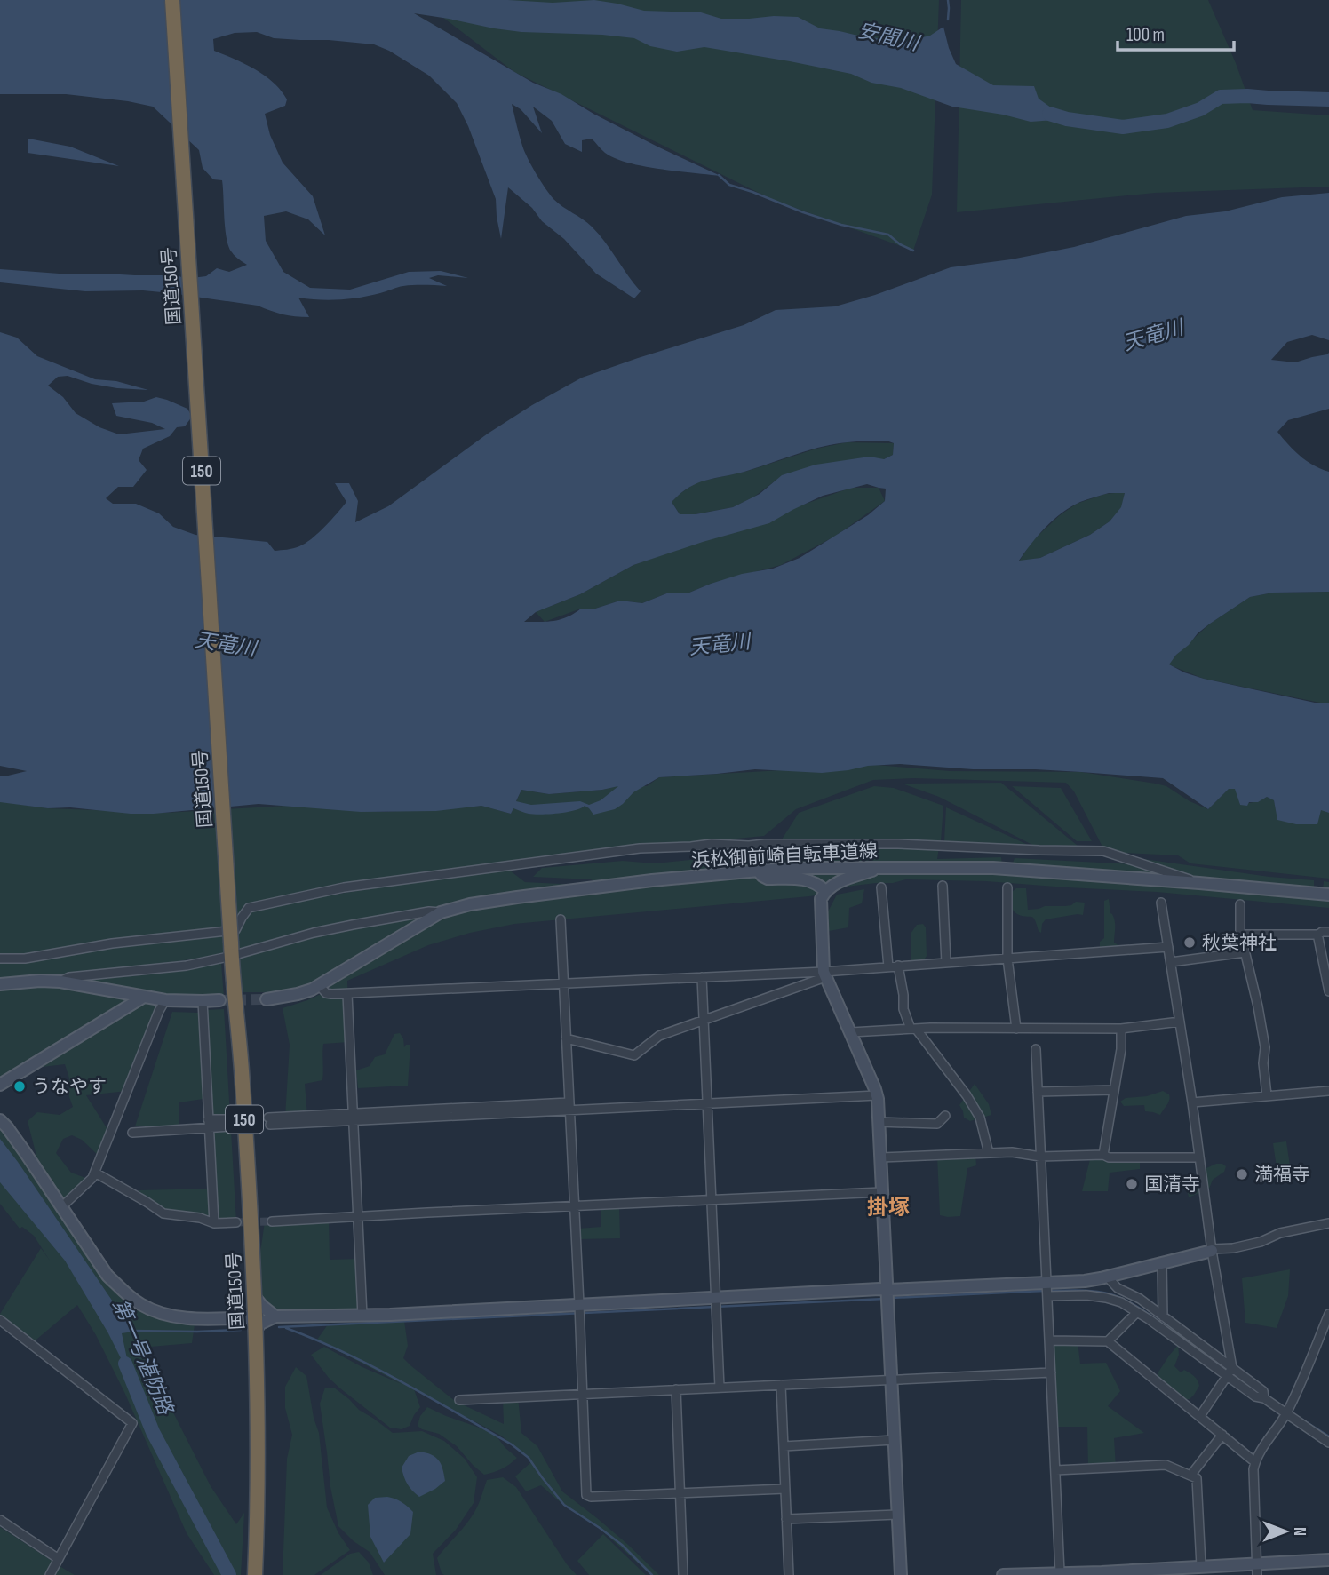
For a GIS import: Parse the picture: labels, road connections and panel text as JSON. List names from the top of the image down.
{
  "streets": {
    "highway": ["国道150号", "150"],
    "street": ["浜松御前崎自転車道線"]
  },
  "districts": ["掛塚"],
  "water": ["安間川", "天竜川", "第一号湛防路"],
  "places": [
    "秋葉神社",
    "うなやす",
    "満福寺",
    "国清寺"
  ],
  "scale_bar": "100 m",
  "north": "right"
}
